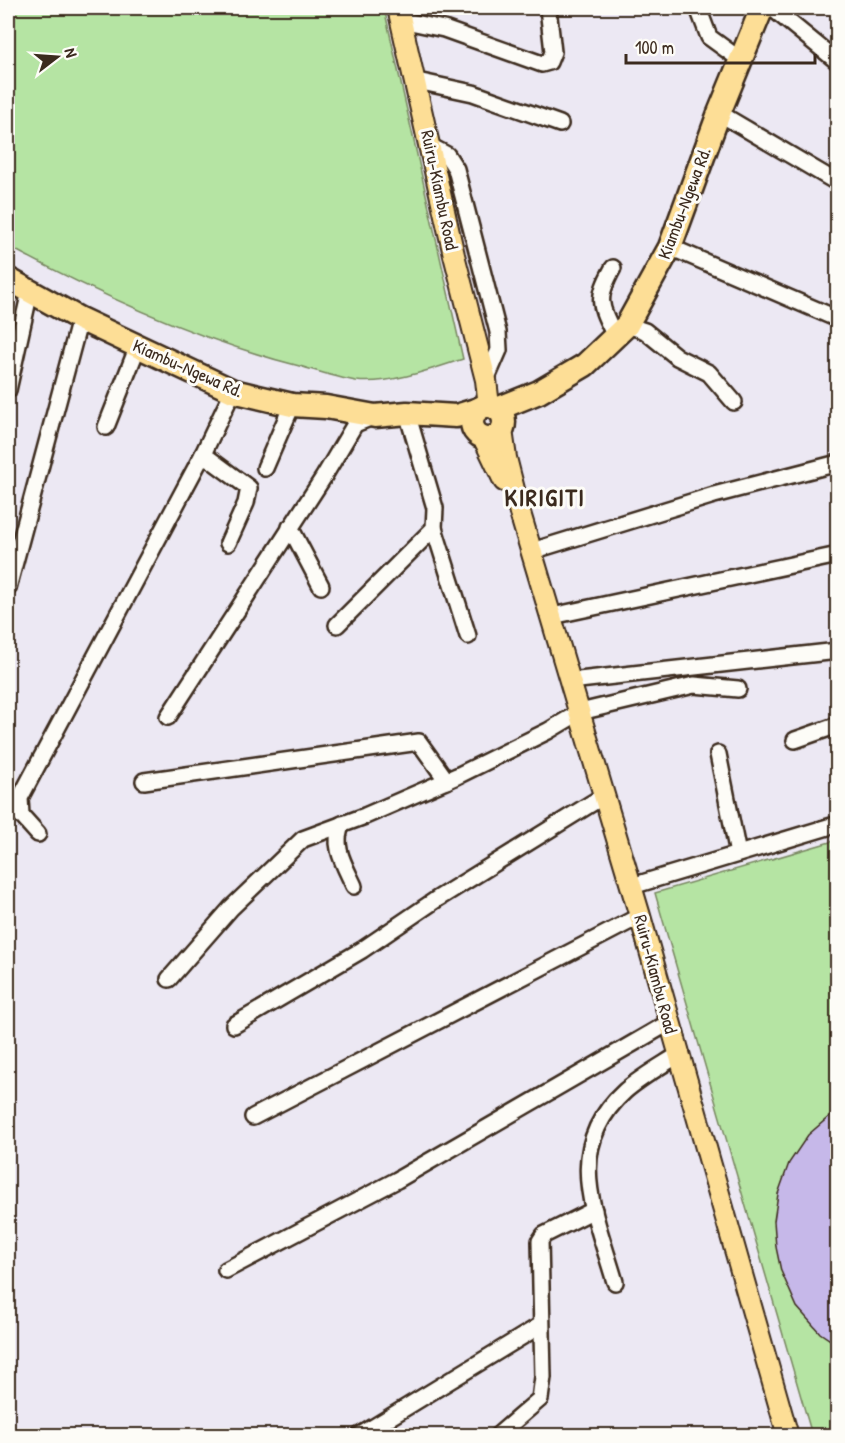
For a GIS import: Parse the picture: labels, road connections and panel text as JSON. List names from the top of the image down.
{
  "streets": {
    "highway": ["Kiambu-Ngewa Rd."],
    "main road": ["Ruiru-Kiambu Road"]
  },
  "crossings": [
    ["Ruiru-Kiambu Road", "Kiambu-Ngewa Rd."]
  ],
  "districts": ["KIRIGITI"],
  "scale_bar": "100 m",
  "north": "right"
}
